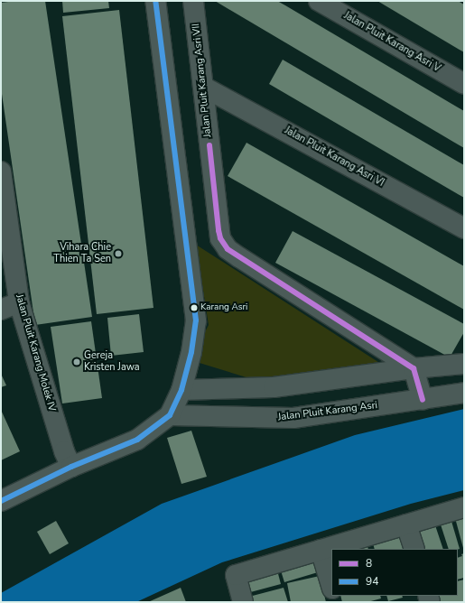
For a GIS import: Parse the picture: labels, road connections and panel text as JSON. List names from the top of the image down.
{
  "streets": {
    "street": [
      "Jalan Pluit Karang Asri V",
      "Jalan Pluit Karang Asri VII",
      "Jalan Pluit Karang Asri VI",
      "Jalan Pluit Karang Molek IV",
      "Jalan Pluit Karang Asri"
    ]
  },
  "crossings": [
    ["Jalan Pluit Karang Asri VII", "Jalan Pluit Karang Asri VI"]
  ],
  "places": ["Vihara Chie Thien Ta Sen", "Karang Asri", "Gereja Kristen Jawa"],
  "lines": ["transit line 94", "transit line 8"],
  "legend": ["8", "94"]
}
